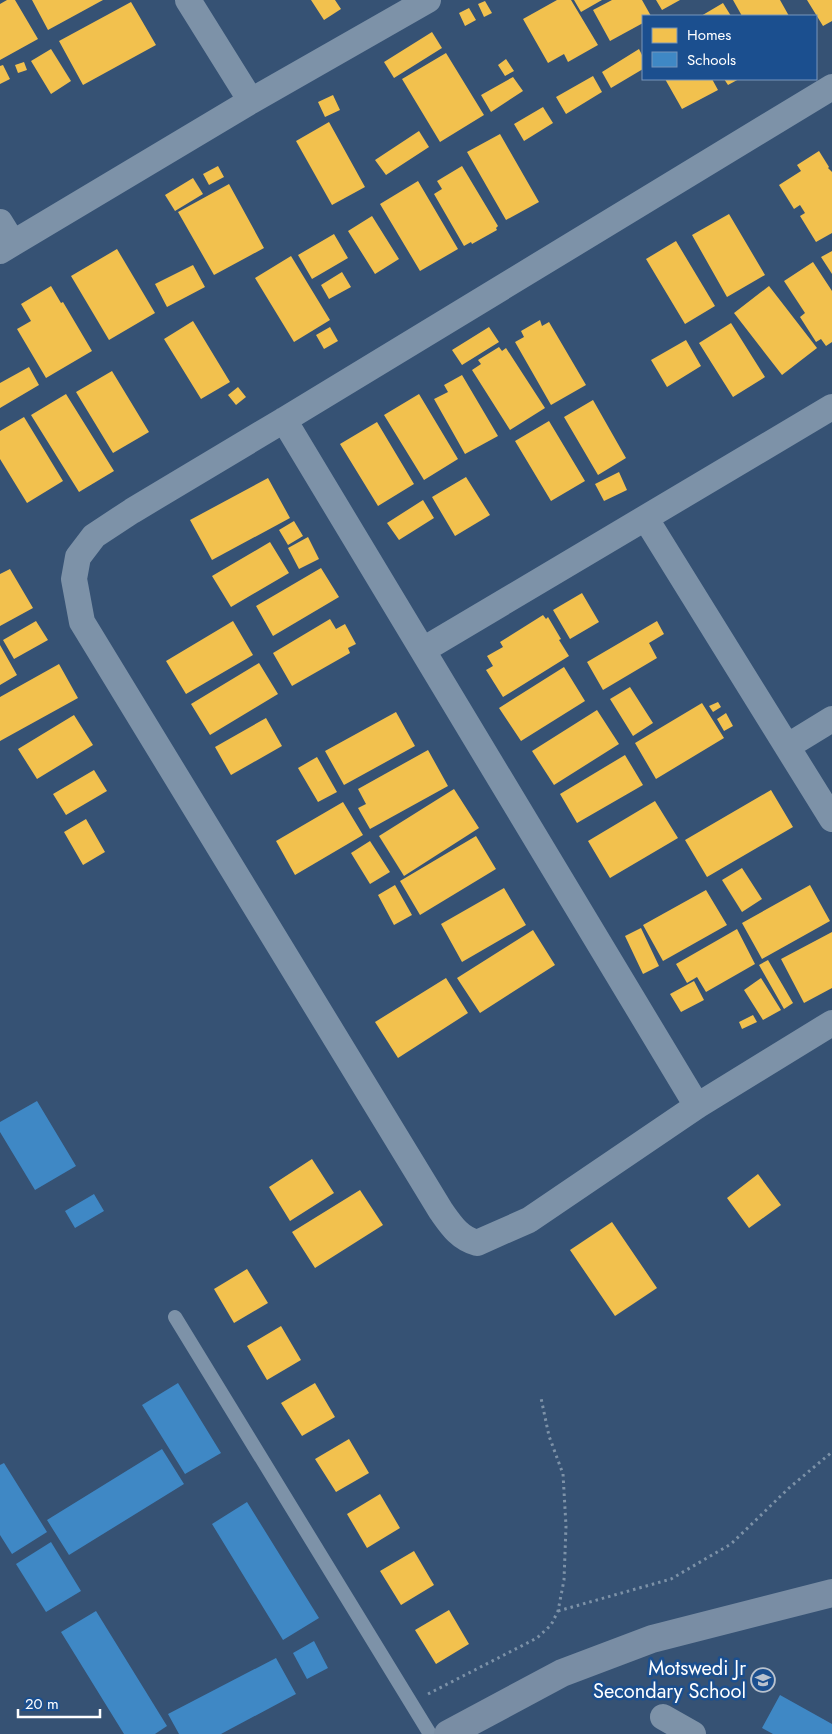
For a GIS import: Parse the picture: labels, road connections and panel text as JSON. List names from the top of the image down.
{
  "places": {
    "school or university": ["Motswedi Jr Secondary School"]
  },
  "legend": ["Homes", "Schools"],
  "scale_bar": "20 m"
}
